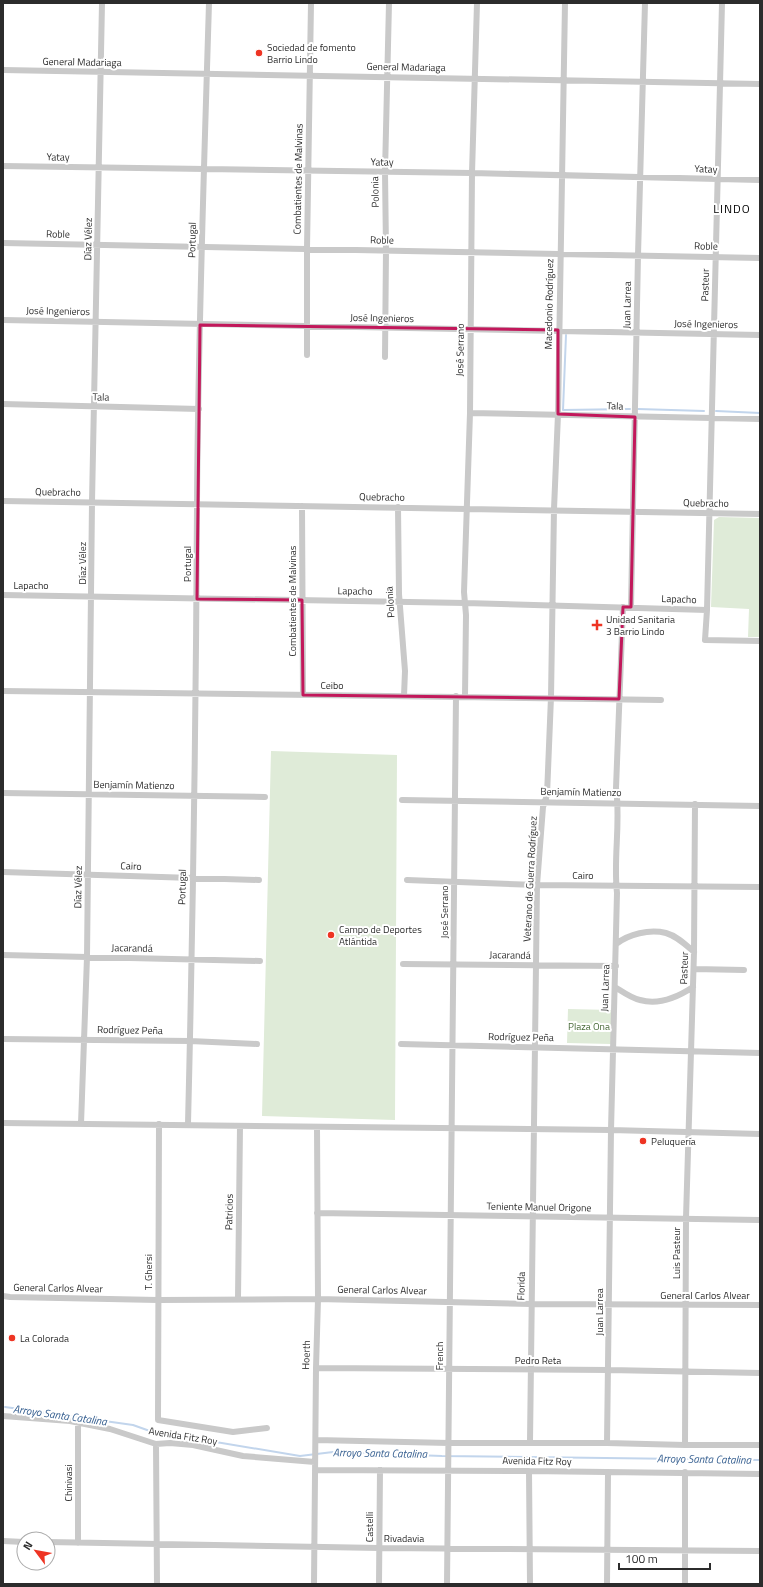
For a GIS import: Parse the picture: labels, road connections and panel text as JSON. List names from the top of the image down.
{
  "streets": {
    "street": [
      "General Madariaga",
      "Yatay",
      "Combatientes de Malvinas",
      "Polonia",
      "Roble",
      "Díaz Vélez",
      "Portugal",
      "Pasteur",
      "Macedonio Rodríguez",
      "Juan Larrea",
      "José Ingenieros",
      "José Serrano",
      "Tala",
      "Quebracho",
      "Lapacho",
      "Ceibo",
      "Benjamín Matienzo",
      "Cairo",
      "Veterano de Guerra Rodríguez",
      "Jacarandá",
      "Rodríguez Peña",
      "Teniente Manuel Origone",
      "Patricios",
      "Luis Pasteur",
      "T. Ghersi",
      "Florida",
      "General Carlos Alvear",
      "Hoerth",
      "French",
      "Pedro Reta",
      "Avenida Fitz Roy",
      "Chinivasi",
      "Castelli",
      "Rivadavia"
    ]
  },
  "crossings": [
    ["General Madariaga", "Combatientes de Malvinas"],
    ["General Madariaga", "Polonia"],
    ["General Madariaga", "Díaz Vélez"],
    ["General Madariaga", "Portugal"],
    ["General Madariaga", "Pasteur"],
    ["General Madariaga", "Macedonio Rodríguez"],
    ["General Madariaga", "Juan Larrea"],
    ["General Madariaga", "José Serrano"],
    ["Yatay", "Combatientes de Malvinas"],
    ["Yatay", "Polonia"],
    ["Yatay", "Díaz Vélez"],
    ["Yatay", "Portugal"],
    ["Yatay", "Pasteur"],
    ["Yatay", "Macedonio Rodríguez"],
    ["Yatay", "Juan Larrea"],
    ["Yatay", "José Serrano"],
    ["Combatientes de Malvinas", "Roble"],
    ["Combatientes de Malvinas", "José Ingenieros"],
    ["Combatientes de Malvinas", "Quebracho"],
    ["Combatientes de Malvinas", "Lapacho"],
    ["Combatientes de Malvinas", "Ceibo"],
    ["Polonia", "Roble"],
    ["Polonia", "José Ingenieros"],
    ["Polonia", "Quebracho"],
    ["Polonia", "Lapacho"],
    ["Polonia", "Ceibo"],
    ["Roble", "Díaz Vélez"],
    ["Roble", "Portugal"],
    ["Roble", "Pasteur"],
    ["Roble", "Macedonio Rodríguez"],
    ["Roble", "Juan Larrea"],
    ["Roble", "José Serrano"],
    ["Díaz Vélez", "José Ingenieros"],
    ["Díaz Vélez", "Tala"],
    ["Díaz Vélez", "Quebracho"],
    ["Díaz Vélez", "Lapacho"],
    ["Díaz Vélez", "Ceibo"],
    ["Díaz Vélez", "Benjamín Matienzo"],
    ["Díaz Vélez", "Cairo"],
    ["Díaz Vélez", "Jacarandá"],
    ["Díaz Vélez", "Rodríguez Peña"],
    ["Portugal", "José Ingenieros"],
    ["Portugal", "Tala"],
    ["Portugal", "Quebracho"],
    ["Portugal", "Lapacho"],
    ["Portugal", "Ceibo"],
    ["Portugal", "Benjamín Matienzo"],
    ["Portugal", "Cairo"],
    ["Portugal", "Jacarandá"],
    ["Portugal", "Rodríguez Peña"],
    ["Pasteur", "Juan Larrea"],
    ["Pasteur", "José Ingenieros"],
    ["Pasteur", "Tala"],
    ["Pasteur", "Quebracho"],
    ["Pasteur", "Lapacho"],
    ["Pasteur", "Benjamín Matienzo"],
    ["Pasteur", "Cairo"],
    ["Pasteur", "Jacarandá"],
    ["Pasteur", "Rodríguez Peña"],
    ["Pasteur", "Luis Pasteur"],
    ["Macedonio Rodríguez", "José Ingenieros"],
    ["Macedonio Rodríguez", "Tala"],
    ["Macedonio Rodríguez", "Quebracho"],
    ["Macedonio Rodríguez", "Lapacho"],
    ["Macedonio Rodríguez", "Veterano de Guerra Rodríguez"],
    ["Juan Larrea", "José Ingenieros"],
    ["Juan Larrea", "Tala"],
    ["Juan Larrea", "Quebracho"],
    ["Juan Larrea", "Lapacho"],
    ["Juan Larrea", "Ceibo"],
    ["Juan Larrea", "Benjamín Matienzo"],
    ["Juan Larrea", "Cairo"],
    ["Juan Larrea", "Jacarandá"],
    ["Juan Larrea", "Rodríguez Peña"],
    ["Juan Larrea", "Teniente Manuel Origone"],
    ["Juan Larrea", "General Carlos Alvear"],
    ["Juan Larrea", "Pedro Reta"],
    ["Juan Larrea", "Avenida Fitz Roy"],
    ["José Ingenieros", "José Serrano"],
    ["José Serrano", "Tala"],
    ["José Serrano", "Quebracho"],
    ["José Serrano", "Lapacho"],
    ["José Serrano", "Ceibo"],
    ["José Serrano", "Benjamín Matienzo"],
    ["José Serrano", "Cairo"],
    ["José Serrano", "Jacarandá"],
    ["José Serrano", "Rodríguez Peña"],
    ["José Serrano", "French"],
    ["Lapacho", "Veterano de Guerra Rodríguez"],
    ["Ceibo", "Veterano de Guerra Rodríguez"],
    ["Benjamín Matienzo", "Veterano de Guerra Rodríguez"],
    ["Cairo", "Veterano de Guerra Rodríguez"],
    ["Veterano de Guerra Rodríguez", "Jacarandá"],
    ["Veterano de Guerra Rodríguez", "Rodríguez Peña"],
    ["Veterano de Guerra Rodríguez", "Florida"],
    ["Teniente Manuel Origone", "Luis Pasteur"],
    ["Teniente Manuel Origone", "Florida"],
    ["Teniente Manuel Origone", "Hoerth"],
    ["Teniente Manuel Origone", "French"],
    ["Patricios", "General Carlos Alvear"],
    ["Luis Pasteur", "General Carlos Alvear"],
    ["Luis Pasteur", "Pedro Reta"],
    ["Luis Pasteur", "Avenida Fitz Roy"],
    ["T. Ghersi", "General Carlos Alvear"],
    ["Florida", "General Carlos Alvear"],
    ["Florida", "Pedro Reta"],
    ["Florida", "Avenida Fitz Roy"],
    ["General Carlos Alvear", "Hoerth"],
    ["General Carlos Alvear", "French"],
    ["Hoerth", "Pedro Reta"],
    ["Hoerth", "Avenida Fitz Roy"],
    ["Hoerth", "Rivadavia"],
    ["French", "Pedro Reta"],
    ["French", "Avenida Fitz Roy"],
    ["French", "Rivadavia"],
    ["Avenida Fitz Roy", "Chinivasi"],
    ["Avenida Fitz Roy", "Castelli"],
    ["Chinivasi", "Rivadavia"],
    ["Castelli", "Rivadavia"]
  ],
  "districts": ["LINDO"],
  "water": ["Arroyo Santa Catalina"],
  "parks": ["Plaza Ona"],
  "places": {
    "other": [
      "Sociedad de fomento Barrio Lindo",
      "Campo de Deportes Atlántida",
      "Peluquería",
      "La Colorada"
    ],
    "health": ["Unidad Sanitaria 3 Barrio Lindo"]
  },
  "scale_bar": "100 m",
  "north": "top left"
}
